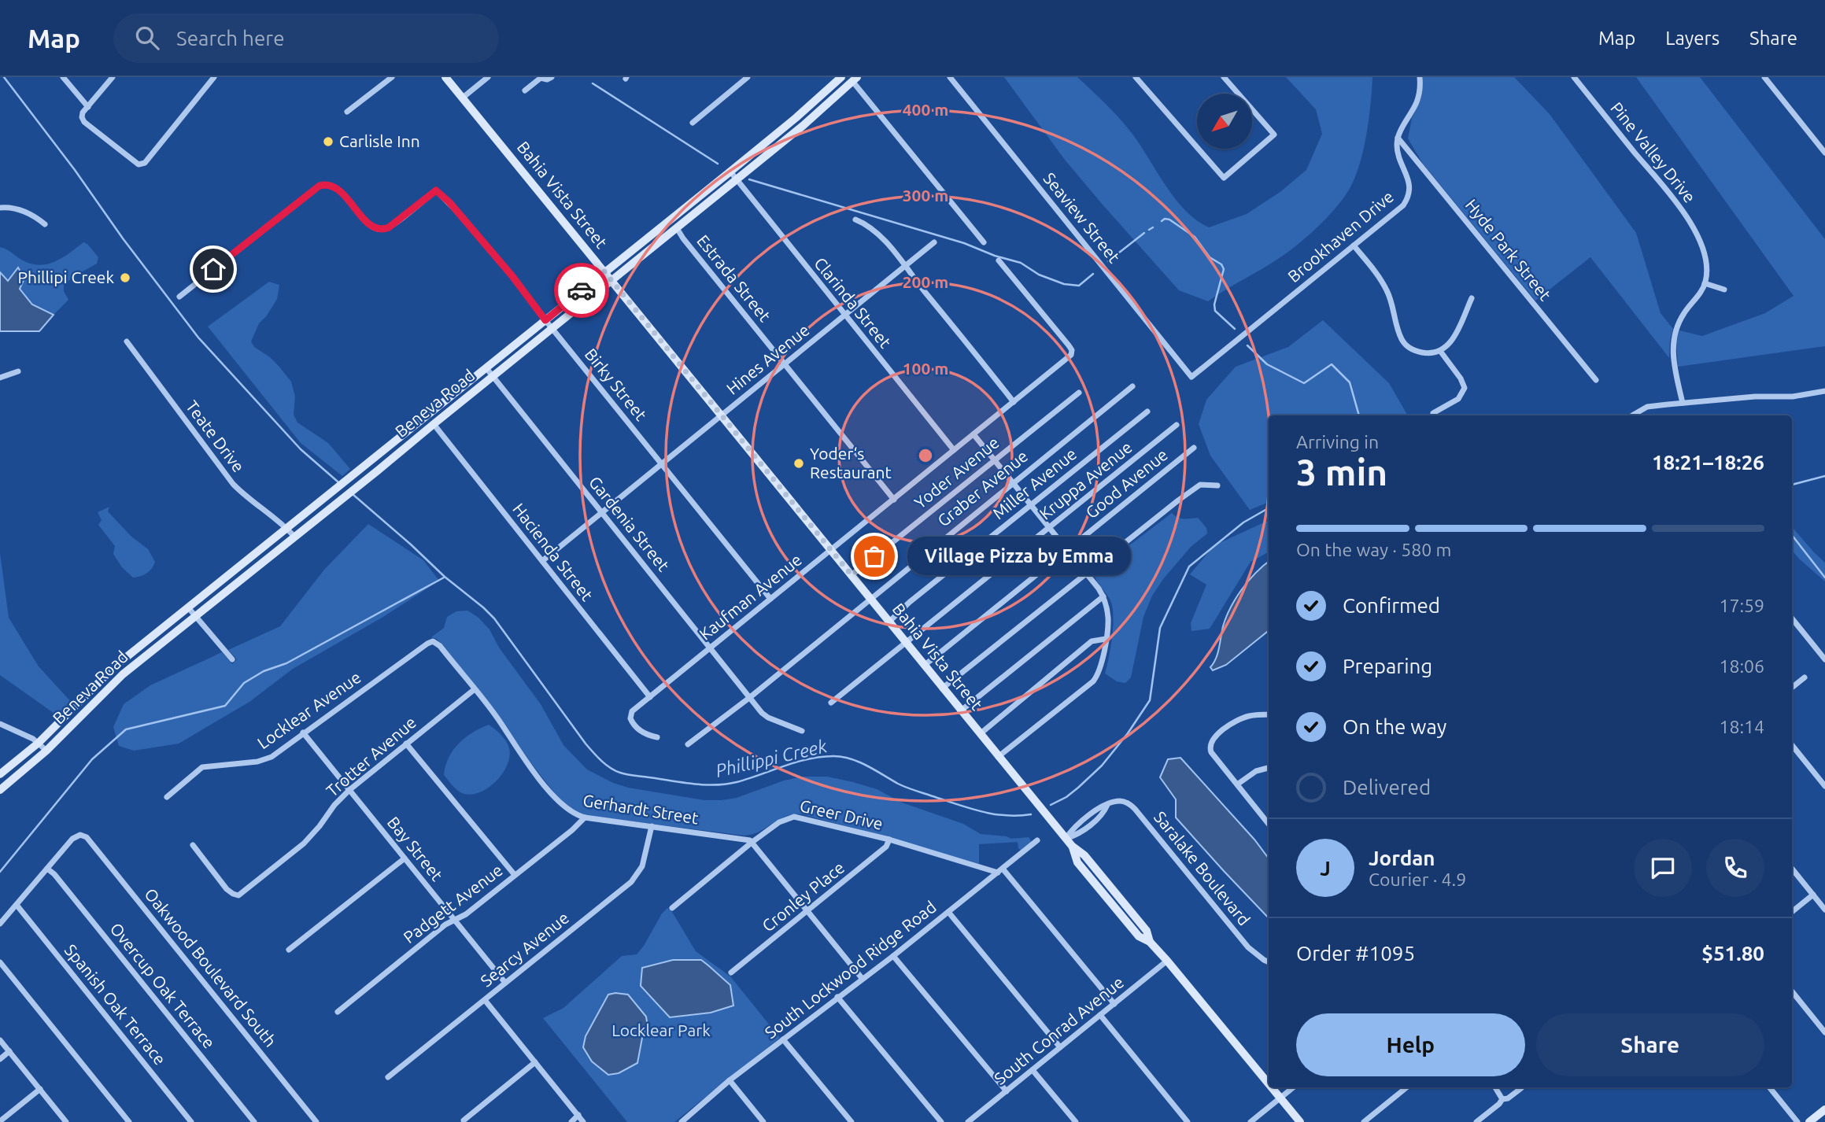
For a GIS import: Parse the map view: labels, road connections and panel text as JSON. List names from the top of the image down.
{
  "streets": {
    "main road": ["Bahia Vista Street", "Beneva Road"],
    "street": [
      "Pine Valley Drive",
      "Seaview Street",
      "Brookhaven Drive",
      "Hyde Park Street",
      "Estrada Street",
      "Clarinda Street",
      "Hines Avenue",
      "Birky Street",
      "Teate Drive",
      "Yoder Avenue",
      "Kruppa Avenue",
      "Miller Avenue",
      "Good Avenue",
      "Graber Avenue",
      "Gardenia Street",
      "Hacienda Street",
      "Kaufman Avenue",
      "Locklear Avenue",
      "Trotter Avenue",
      "Gerhardt Street",
      "Greer Drive",
      "Bay Street",
      "Saralake Boulevard",
      "Cronley Place",
      "Padgett Avenue",
      "Searcy Avenue",
      "Oakwood Boulevard South",
      "South Lockwood Ridge Road",
      "Overcup Oak Terrace",
      "Spanish Oak Terrace",
      "South Conrad Avenue"
    ]
  },
  "crossings": [
    ["Bahia Vista Street", "Hines Avenue"],
    ["Bahia Vista Street", "Beneva Road"],
    ["Bahia Vista Street", "Yoder Avenue"],
    ["Bahia Vista Street", "Kruppa Avenue"],
    ["Bahia Vista Street", "Miller Avenue"],
    ["Bahia Vista Street", "Good Avenue"],
    ["Bahia Vista Street", "Graber Avenue"],
    ["Bahia Vista Street", "Kaufman Avenue"],
    ["Bahia Vista Street", "Saralake Boulevard"],
    ["Bahia Vista Street", "South Conrad Avenue"],
    ["Seaview Street", "Brookhaven Drive"],
    ["Brookhaven Drive", "Hyde Park Street"],
    ["Estrada Street", "Hines Avenue"],
    ["Estrada Street", "Beneva Road"],
    ["Estrada Street", "Kaufman Avenue"],
    ["Clarinda Street", "Hines Avenue"],
    ["Clarinda Street", "Beneva Road"],
    ["Clarinda Street", "Kaufman Avenue"],
    ["Hines Avenue", "Birky Street"],
    ["Hines Avenue", "Gardenia Street"],
    ["Hines Avenue", "Hacienda Street"],
    ["Birky Street", "Beneva Road"],
    ["Birky Street", "Kaufman Avenue"],
    ["Beneva Road", "Teate Drive"],
    ["Beneva Road", "Gardenia Street"],
    ["Beneva Road", "Hacienda Street"],
    ["Graber Avenue", "Gardenia Street"],
    ["Gardenia Street", "Kaufman Avenue"],
    ["Hacienda Street", "Kaufman Avenue"],
    ["Locklear Avenue", "Gerhardt Street"],
    ["Locklear Avenue", "Bay Street"],
    ["Trotter Avenue", "Gerhardt Street"],
    ["Trotter Avenue", "Bay Street"],
    ["Gerhardt Street", "Greer Drive"],
    ["Gerhardt Street", "Padgett Avenue"],
    ["Gerhardt Street", "Searcy Avenue"],
    ["Greer Drive", "Cronley Place"],
    ["Greer Drive", "South Lockwood Ridge Road"],
    ["Bay Street", "Padgett Avenue"],
    ["Bay Street", "Searcy Avenue"],
    ["Oakwood Boulevard South", "Overcup Oak Terrace"]
  ],
  "water": ["Phillippi Creek"],
  "parks": ["Locklear Park"],
  "places": [
    "Carlisle Inn",
    "Phillipi Creek",
    "Yoder‘s Restaurant",
    "Village Pizza by Emma"
  ],
  "north": "bottom left",
  "page": {
    "header": "Map",
    "search": "Search here",
    "nav": ["Map", "Layers", "Share"],
    "heading": ["3 min", "Arriving in", "18:21–18:26"],
    "panel": [
      "Jordan",
      "Courier · 4.9",
      "Order #1095",
      "$51.80"
    ],
    "bar": "On the way · 580 m",
    "bubble": "Village Pizza by Emma",
    "list": [
      ["Confirmed", "17:59"],
      ["Preparing", "18:06"],
      ["On the way", "18:14"],
      "Delivered"
    ],
    "round": "J",
    "buttons": ["Help", "Share"]
  },
  "rings": [
    "400 m",
    "300 m",
    "200 m",
    "100 m"
  ]
}
